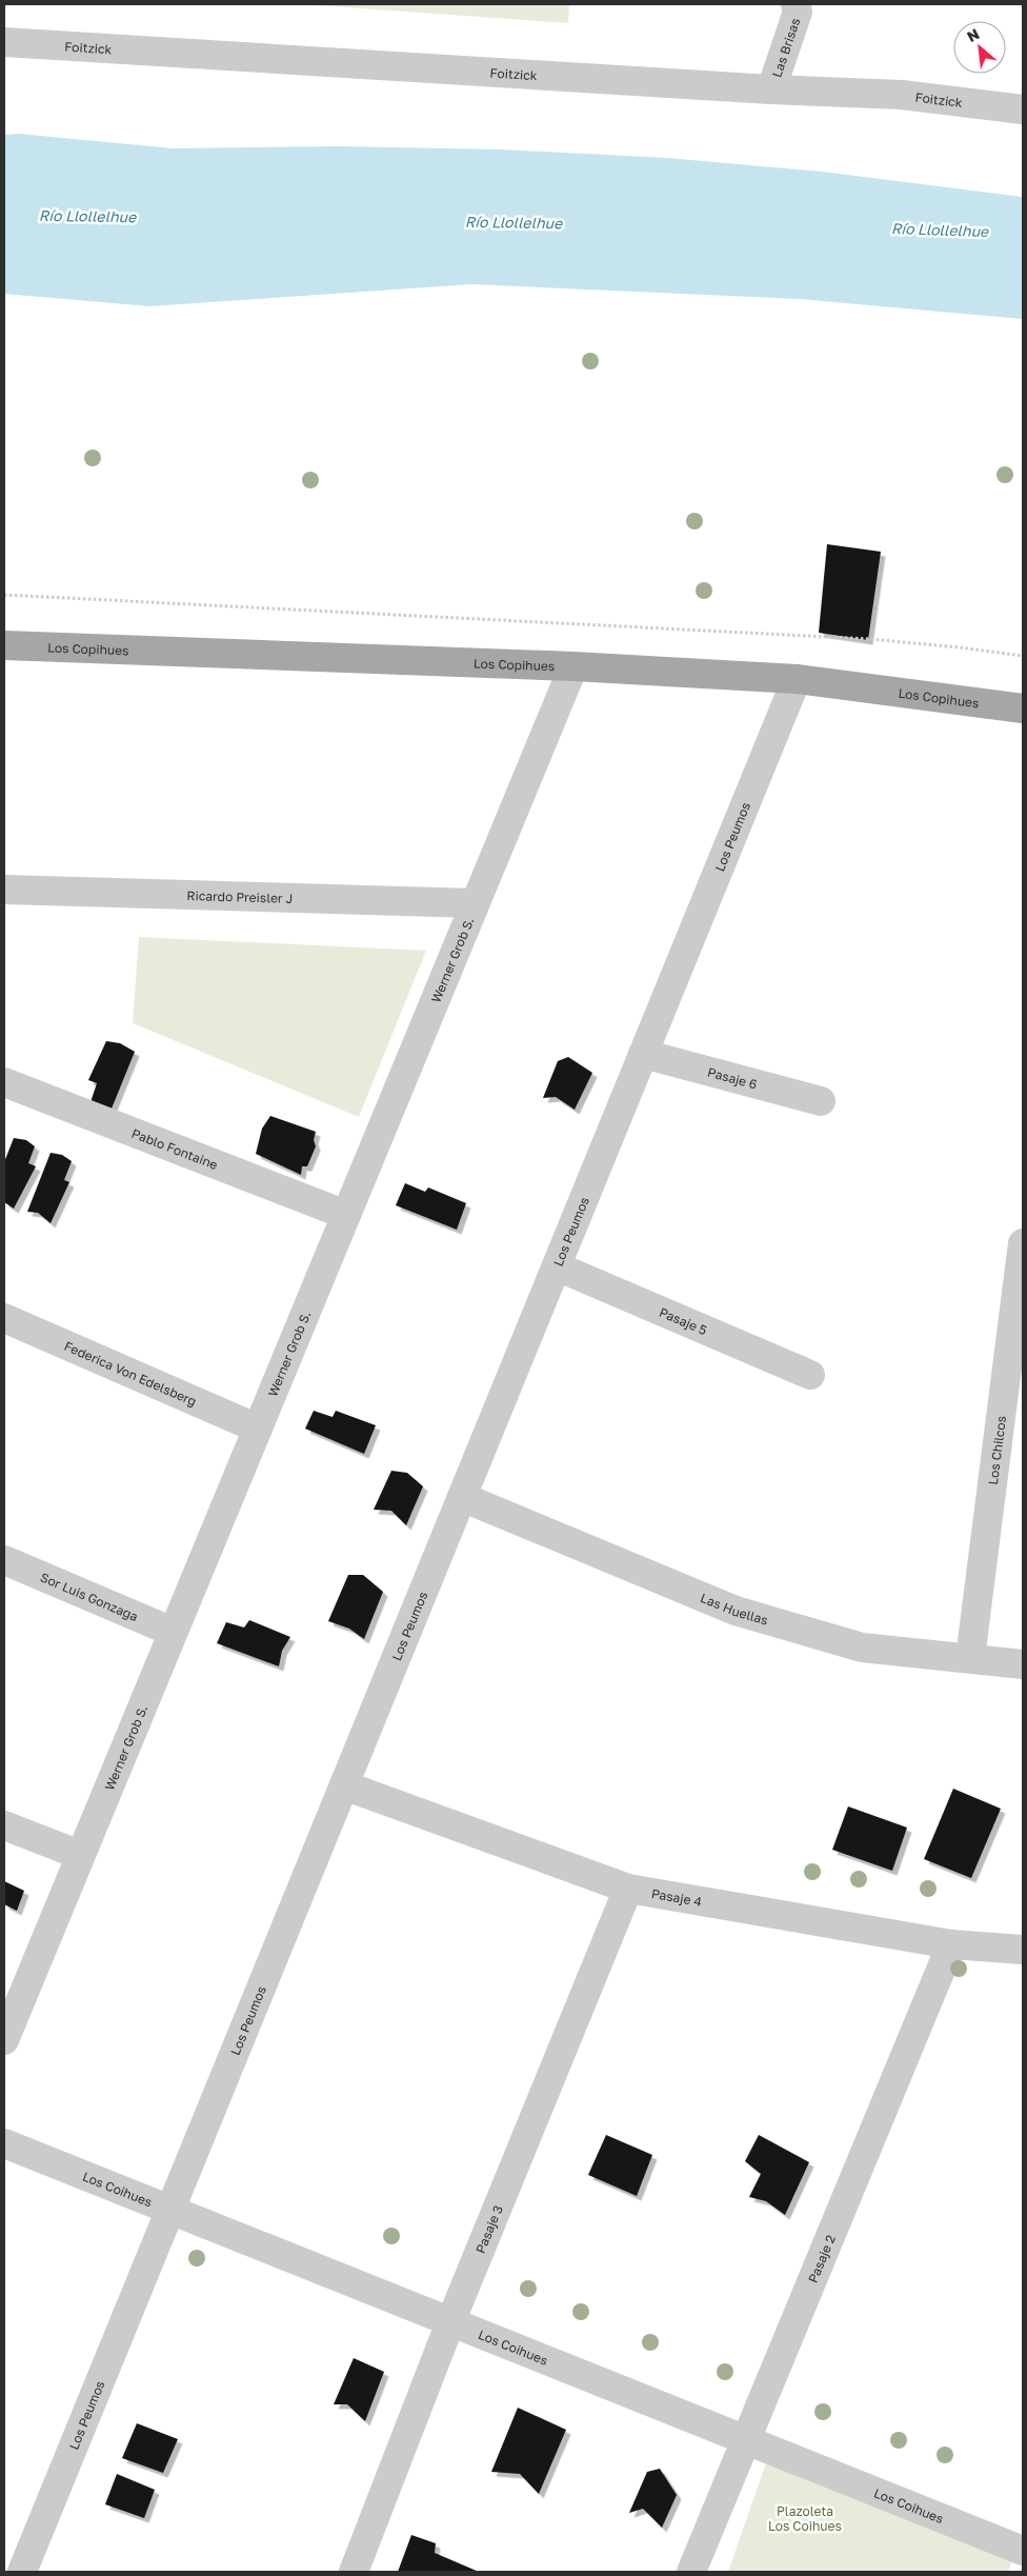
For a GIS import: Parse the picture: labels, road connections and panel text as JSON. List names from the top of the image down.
{
  "streets": {
    "main road": ["Los Copihues"],
    "street": [
      "Foitzick",
      "Las Brisas",
      "Los Peumos",
      "Ricardo Preisler J",
      "Werner Grob S.",
      "Pasaje 6",
      "Pablo Fontaine",
      "Pasaje 5",
      "Federica Von Edelsberg",
      "Los Chilcos",
      "Sor Luis Gonzaga",
      "Las Huellas",
      "Pasaje 4",
      "Los Coihues",
      "Pasaje 3",
      "Pasaje 2"
    ]
  },
  "crossings": [
    ["Foitzick", "Las Brisas"],
    ["Los Copihues", "Los Peumos"],
    ["Los Copihues", "Werner Grob S."],
    ["Los Peumos", "Pasaje 6"],
    ["Los Peumos", "Pasaje 5"],
    ["Los Peumos", "Las Huellas"],
    ["Los Peumos", "Pasaje 4"],
    ["Los Peumos", "Los Coihues"],
    ["Ricardo Preisler J", "Werner Grob S."],
    ["Werner Grob S.", "Pablo Fontaine"],
    ["Werner Grob S.", "Federica Von Edelsberg"],
    ["Werner Grob S.", "Sor Luis Gonzaga"],
    ["Los Chilcos", "Las Huellas"],
    ["Pasaje 4", "Pasaje 3"],
    ["Pasaje 4", "Pasaje 2"],
    ["Los Coihues", "Pasaje 3"],
    ["Los Coihues", "Pasaje 2"]
  ],
  "water": ["Río Llollelhue"],
  "parks": ["Plazoleta Los Coihues"],
  "north": "top left"
}
